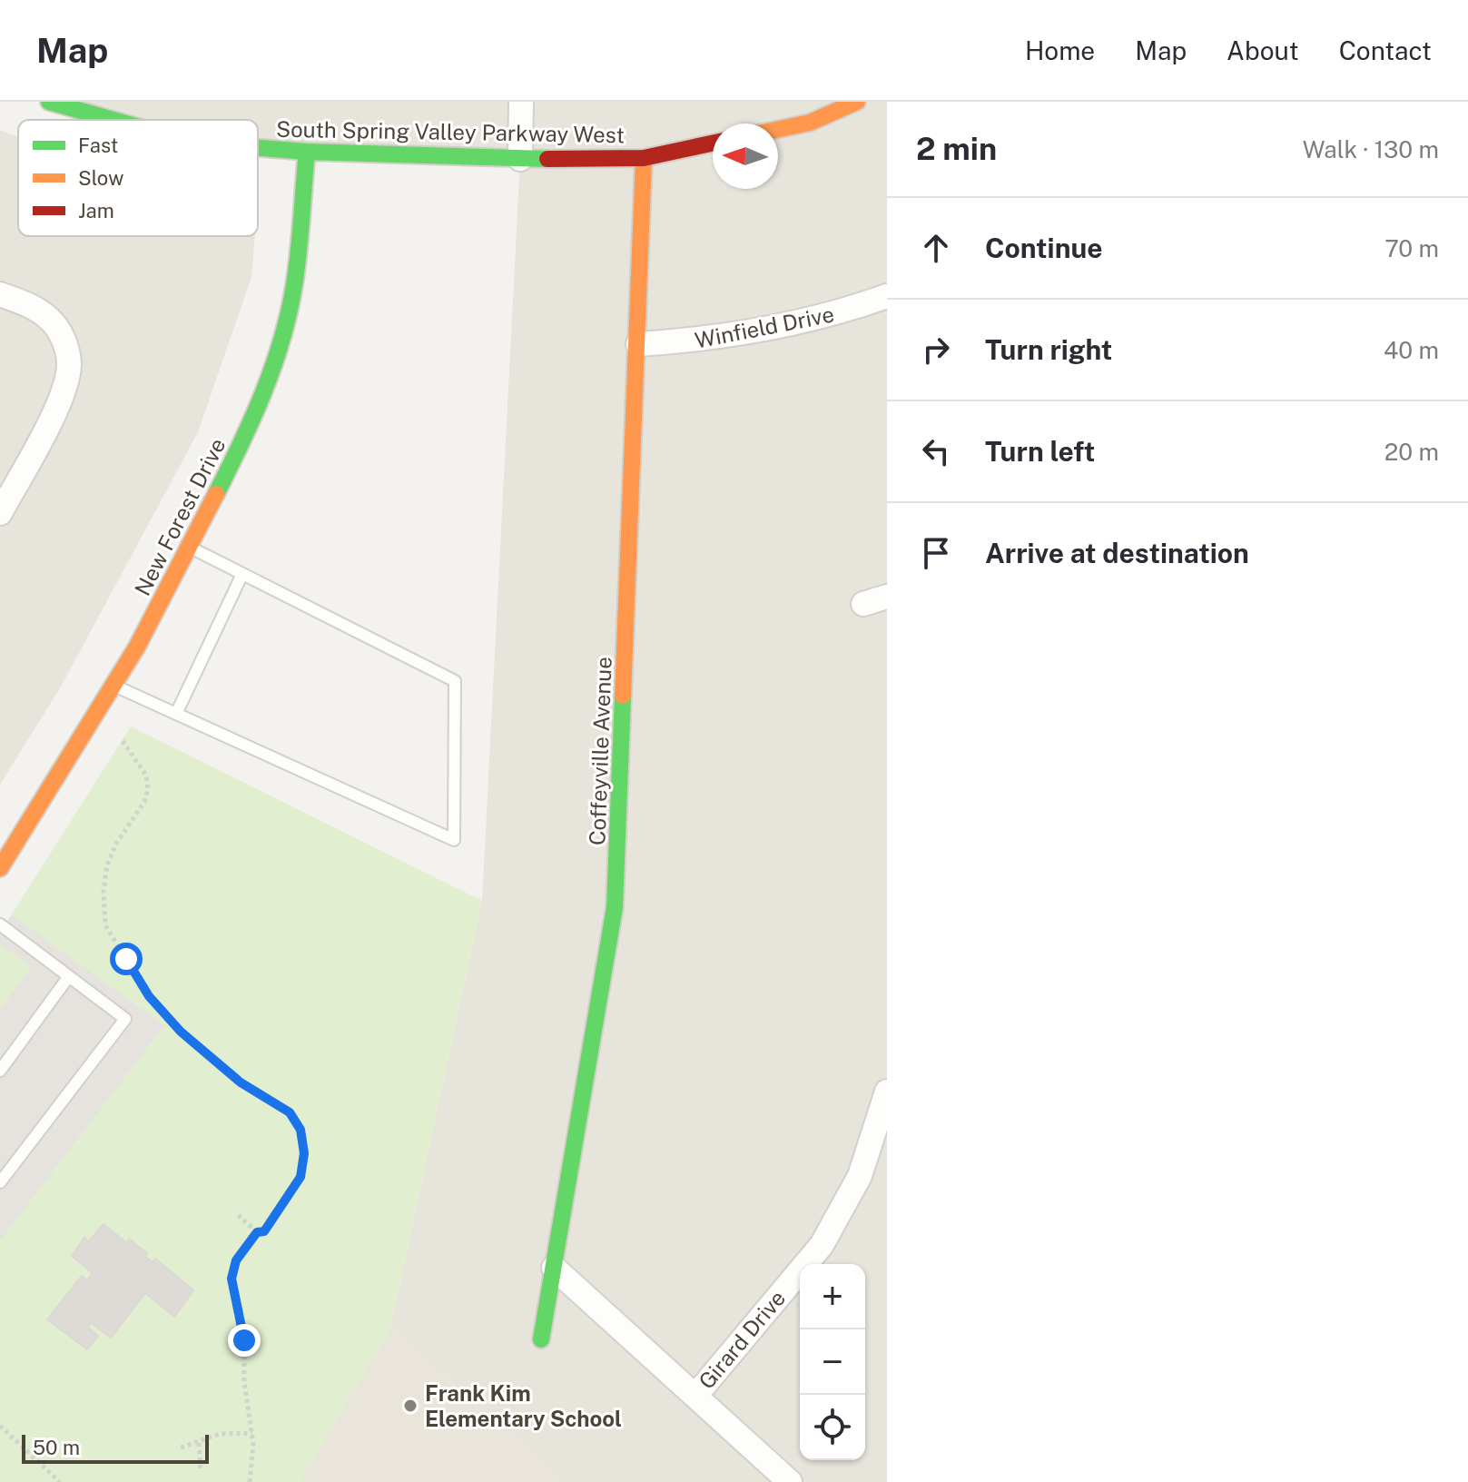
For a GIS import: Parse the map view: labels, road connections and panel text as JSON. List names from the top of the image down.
{
  "streets": {
    "street": [
      "South Spring Valley Parkway West",
      "Winfield Drive",
      "New Forest Drive",
      "Coffeyville Avenue",
      "Girard Drive"
    ]
  },
  "crossings": [
    ["South Spring Valley Parkway West", "New Forest Drive"],
    ["South Spring Valley Parkway West", "Coffeyville Avenue"],
    ["Winfield Drive", "Coffeyville Avenue"]
  ],
  "places": ["Frank Kim Elementary School"],
  "legend": ["Fast", "Slow", "Jam"],
  "scale_bar": "50 m",
  "north": "left",
  "page": {
    "header": "Map",
    "nav": [
      "Home",
      "Map",
      "About",
      "Contact"
    ],
    "heading": ["2 min", "Walk · 130 m"],
    "list": [
      ["Continue", "70 m"],
      ["Turn right", "40 m"],
      ["Turn left", "20 m"],
      "Arrive at destination"
    ],
    "map_buttons": ["+", "−"],
    "scale": "50 m"
  }
}
